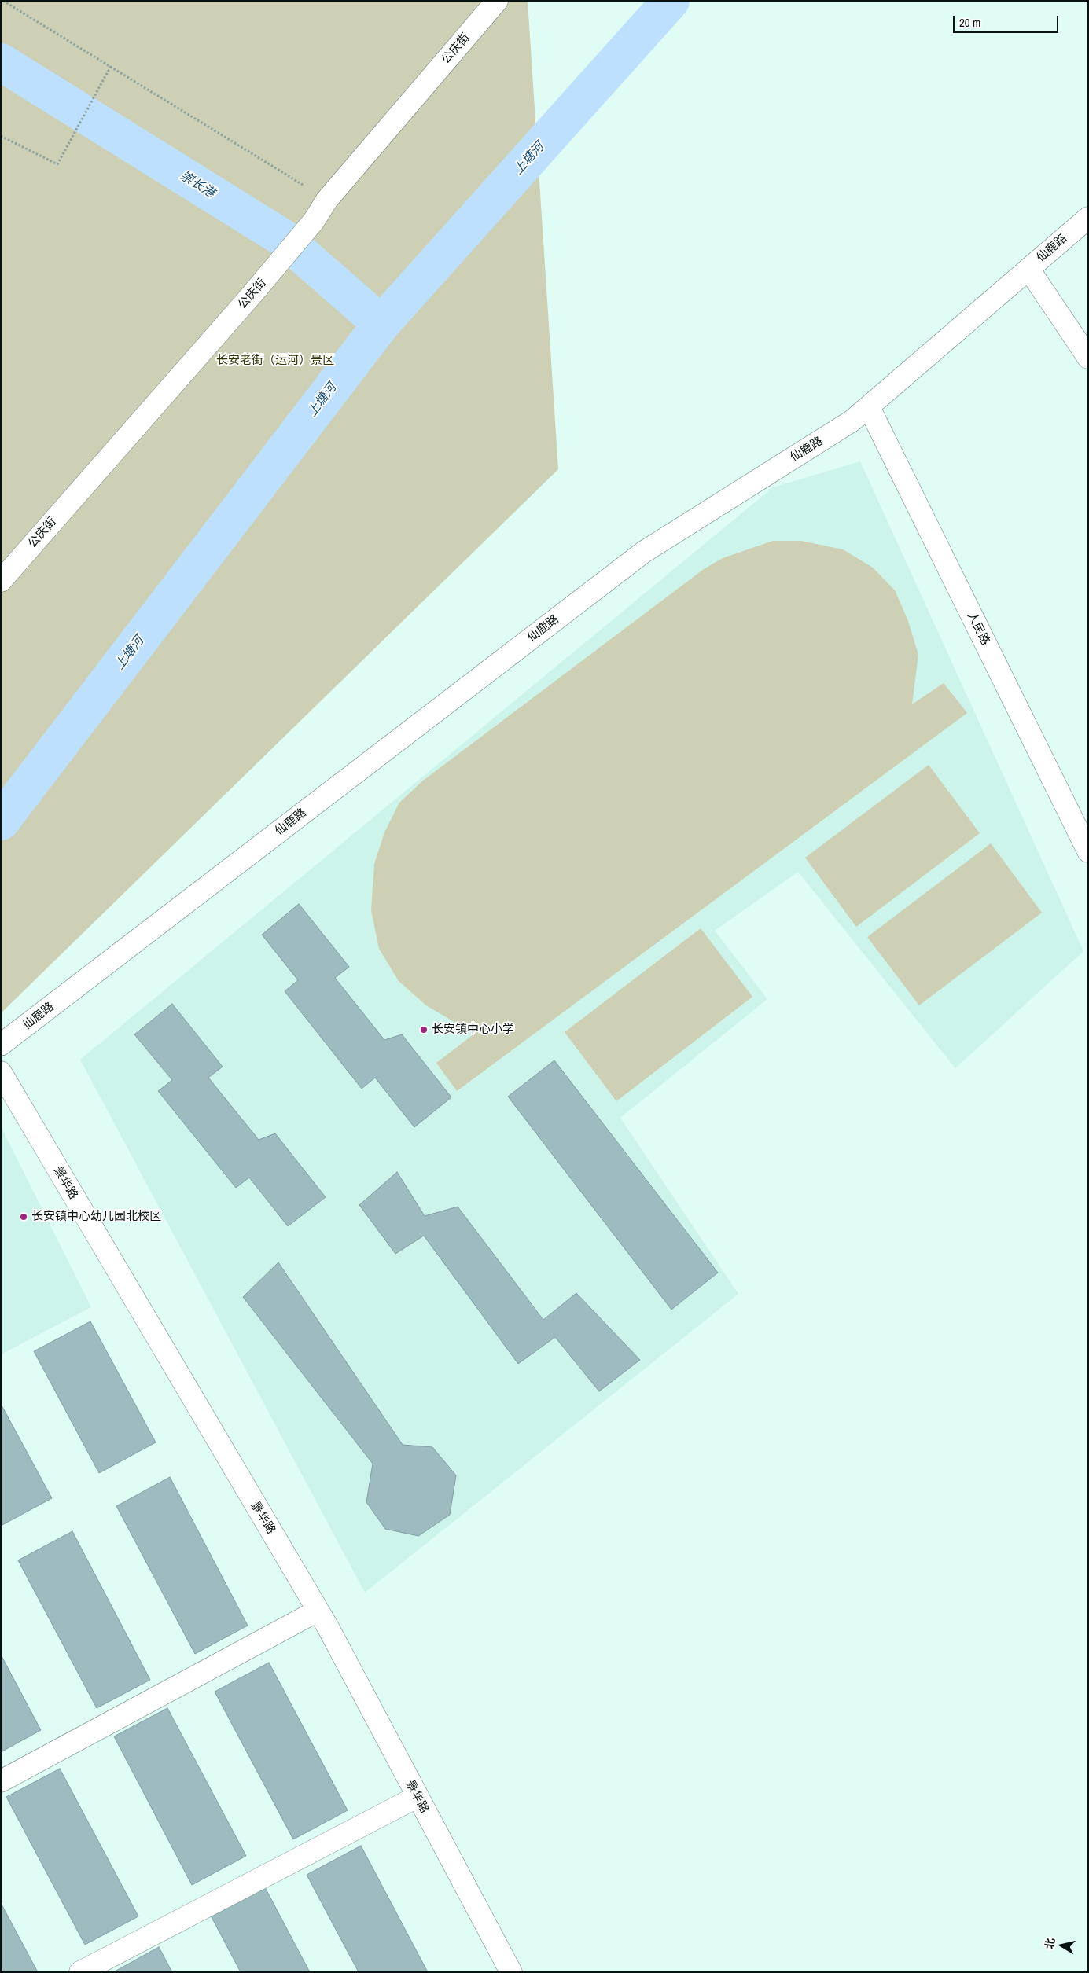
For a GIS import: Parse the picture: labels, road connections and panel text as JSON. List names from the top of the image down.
{
  "streets": {
    "street": [
      "公庆街",
      "仙鹿路",
      "人民路",
      "景华路"
    ]
  },
  "crossings": [
    ["仙鹿路", "人民路"]
  ],
  "water": ["上塘河", "崇长港"],
  "parks": ["长安老街（运河）景区"],
  "places": ["长安镇中心小学", "长安镇中心幼儿园北校区"],
  "scale_bar": "20 m",
  "north": "left"
}
